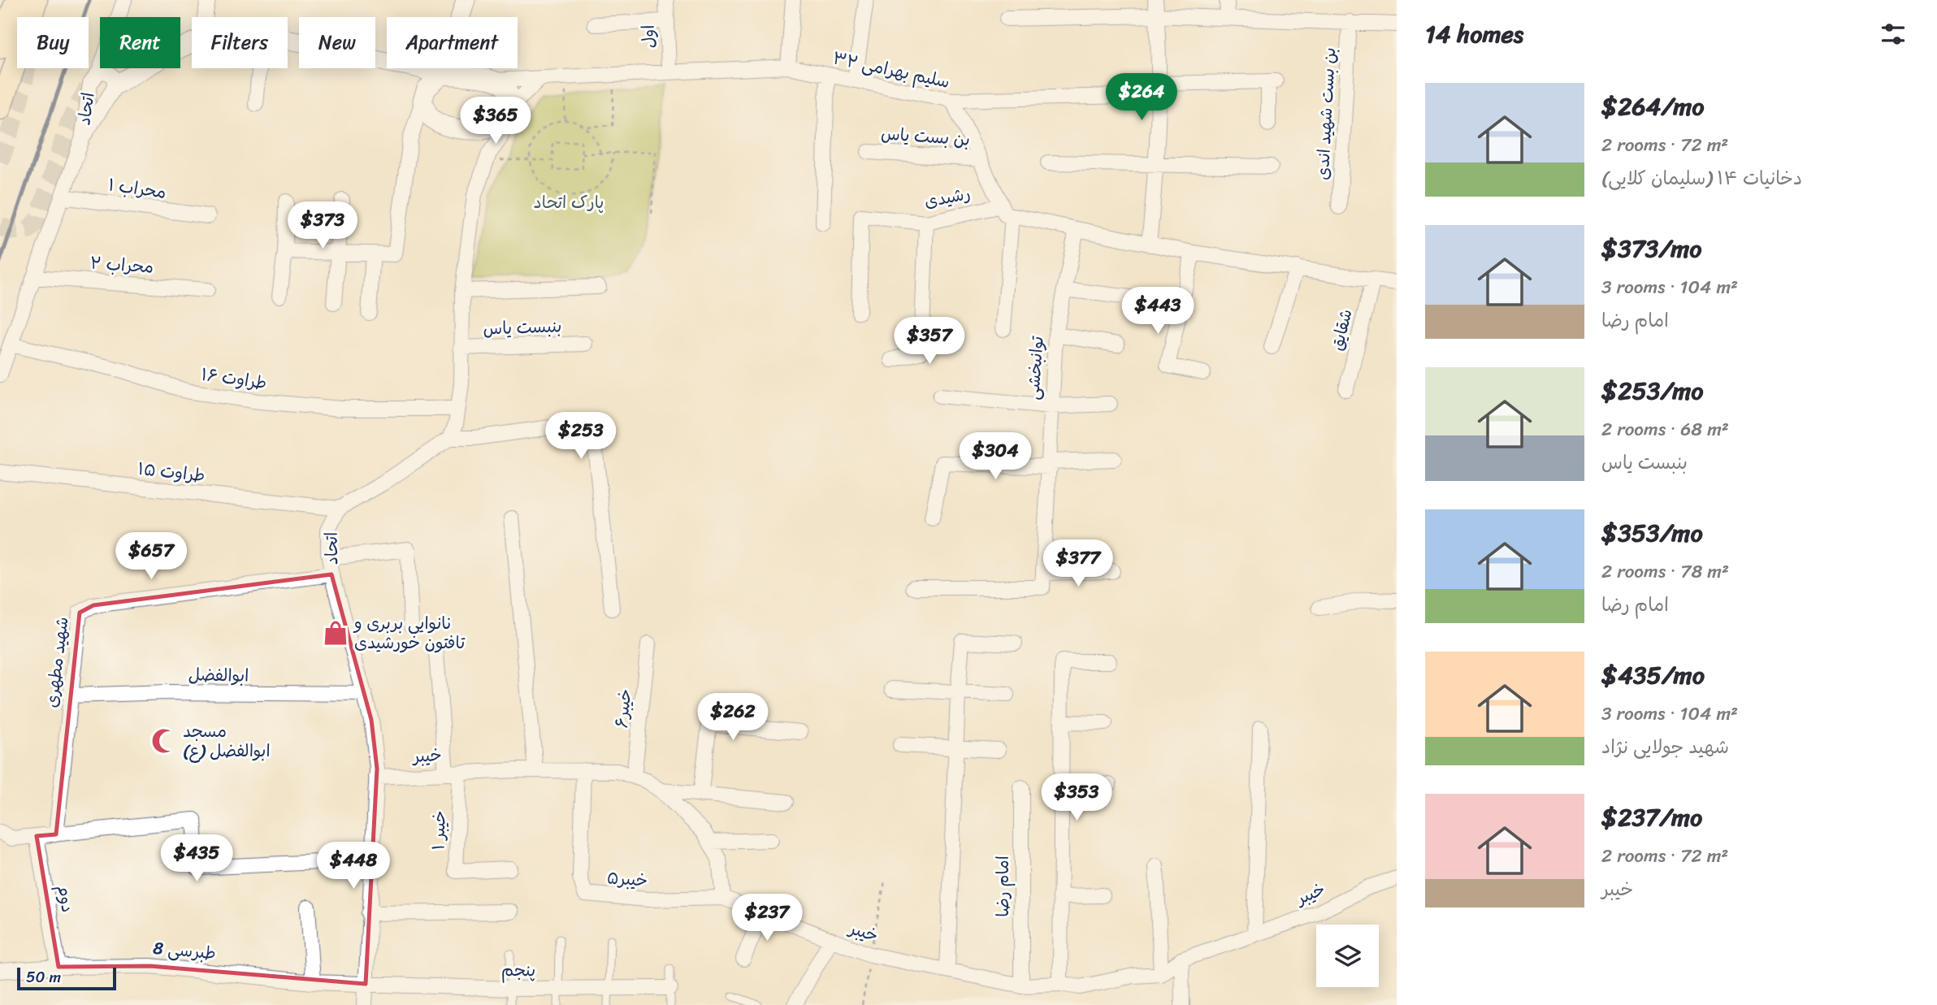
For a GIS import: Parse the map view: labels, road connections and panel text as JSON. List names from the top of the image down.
{
  "streets": {
    "street": [
      "اول",
      "سلیم بهرامی ۳۲",
      "اتحاد",
      "بن بست شهید اندی",
      "بن بست یاس",
      "محراب ۱",
      "رشیدی",
      "محراب ۲",
      "بنبست یاس",
      "شقایق",
      "توانبخشی",
      "طراوت ۱۶",
      "طراوت ۱۵",
      "شهید مطهری",
      "ابوالفضل",
      "خیبر۶",
      "خیبر",
      "خیبر ۱",
      "خیبر۵",
      "امام رضا",
      "دوم",
      "طبرسی 8",
      "پنجم"
    ]
  },
  "crossings": [
    ["اول", "سلیم بهرامی ۳۲"],
    ["سلیم بهرامی ۳۲", "اتحاد"],
    ["سلیم بهرامی ۳۲", "بن بست یاس"],
    ["سلیم بهرامی ۳۲", "رشیدی"],
    ["اتحاد", "محراب ۱"],
    ["اتحاد", "محراب ۲"],
    ["اتحاد", "طراوت ۱۶"],
    ["اتحاد", "طراوت ۱۵"],
    ["اتحاد", "شهید مطهری"],
    ["اتحاد", "ابوالفضل"],
    ["اتحاد", "خیبر"],
    ["اتحاد", "طبرسی 8"],
    ["اتحاد", "پنجم"],
    ["شهید مطهری", "ابوالفضل"],
    ["خیبر۶", "خیبر"],
    ["خیبر", "خیبر ۱"],
    ["خیبر", "خیبر۵"],
    ["خیبر", "امام رضا"],
    ["دوم", "طبرسی 8"],
    ["طبرسی 8", "پنجم"]
  ],
  "parks": ["پارک اتحاد"],
  "places": {
    "shop": ["نانوایی بربری و تافتون خورشیدی"],
    "mosque": ["مسجد ابوالفضل (ع)"]
  },
  "scale_bar": "50 m",
  "page": {
    "heading": "14 homes",
    "chip": [
      "Buy",
      "Rent",
      "Filters",
      "New",
      "Apartment"
    ],
    "list": [
      {
        "name": "$264/mo",
        "note": "2 rooms · 72 m² · دخانیات ۱۴ (سلیمان کلایی)"
      },
      {
        "name": "$373/mo",
        "note": "3 rooms · 104 m² · امام رضا"
      },
      {
        "name": "$253/mo",
        "note": "2 rooms · 68 m² · بنبست یاس"
      },
      {
        "name": "$353/mo",
        "note": "2 rooms · 78 m² · امام رضا"
      },
      {
        "name": "$435/mo",
        "note": "3 rooms · 104 m² · شهید جولایی نژاد"
      },
      {
        "name": "$237/mo",
        "note": "2 rooms · 72 m² · خیبر"
      }
    ],
    "price": [
      "$264",
      "$365",
      "$373",
      "$443",
      "$357",
      "$253",
      "$304",
      "$657",
      "$377",
      "$262",
      "$353",
      "$435",
      "$448",
      "$237"
    ],
    "scale": "50 m"
  }
}
